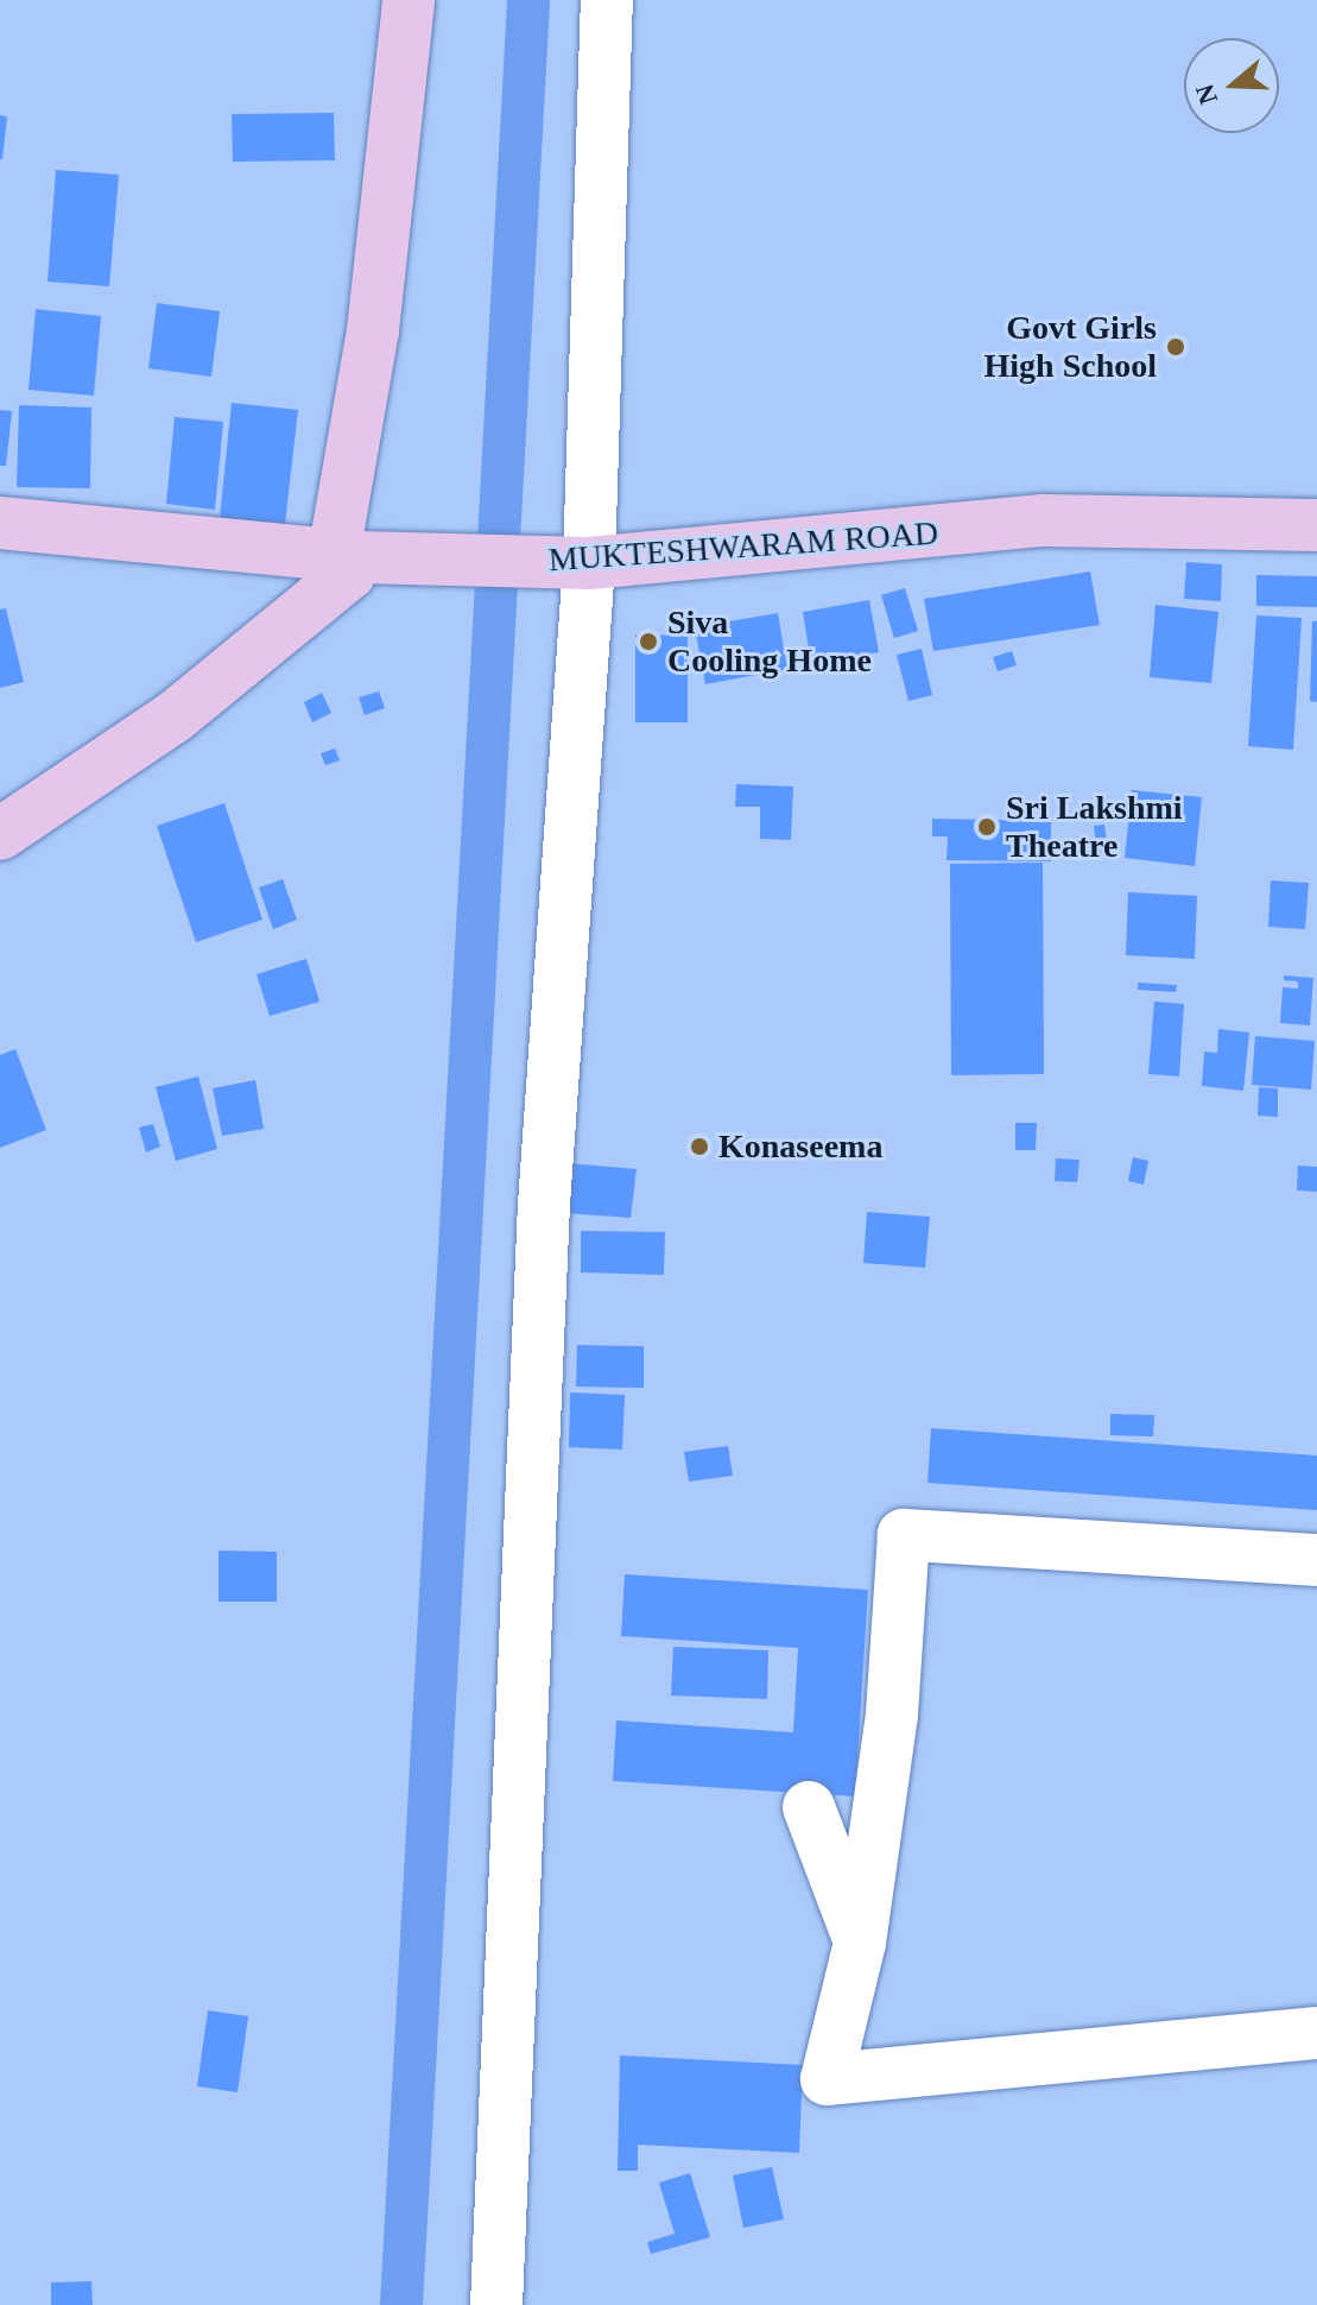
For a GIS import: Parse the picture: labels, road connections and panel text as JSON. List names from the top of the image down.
{
  "streets": {
    "main road": ["MUKTESHWARAM ROAD"]
  },
  "places": [
    "Govt Girls High School",
    "Siva Cooling Home",
    "Sri Lakshmi Theatre",
    "Konaseema"
  ],
  "north": "left"
}
